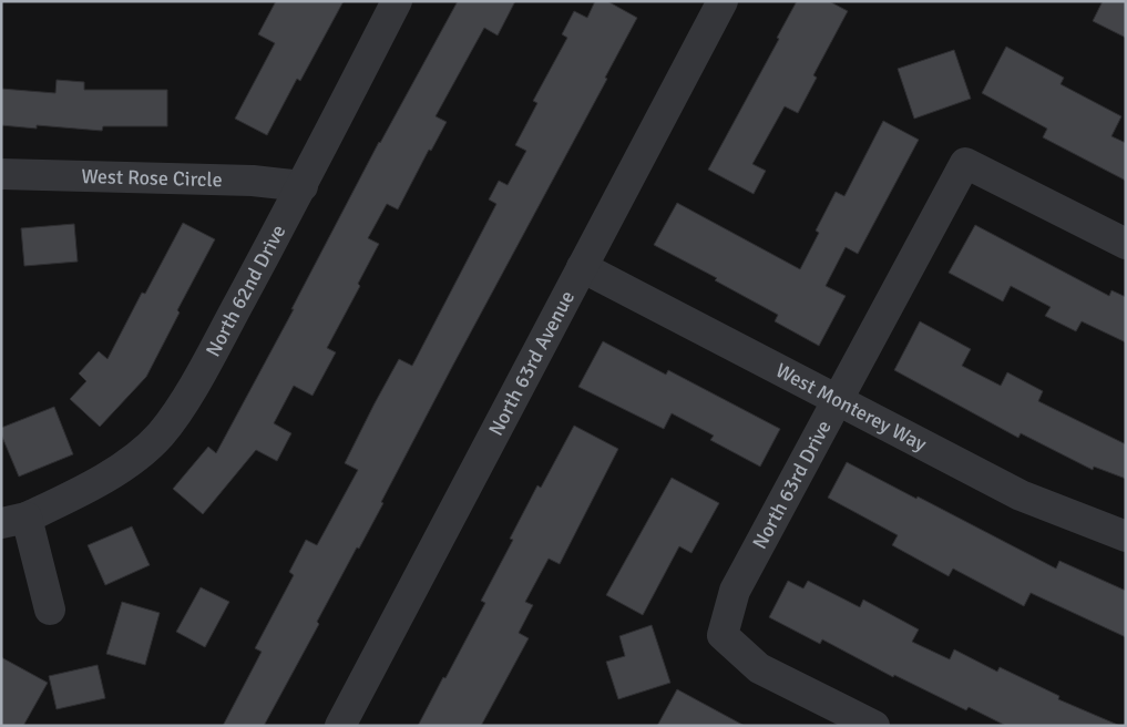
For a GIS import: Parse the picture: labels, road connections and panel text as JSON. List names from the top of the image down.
{
  "streets": {
    "street": [
      "West Rose Circle",
      "North 62nd Drive",
      "North 63rd Avenue",
      "West Monterey Way",
      "North 63rd Drive"
    ]
  },
  "crossings": [
    ["West Rose Circle", "North 62nd Drive"],
    ["North 63rd Avenue", "West Monterey Way"],
    ["West Monterey Way", "North 63rd Drive"]
  ]
}
